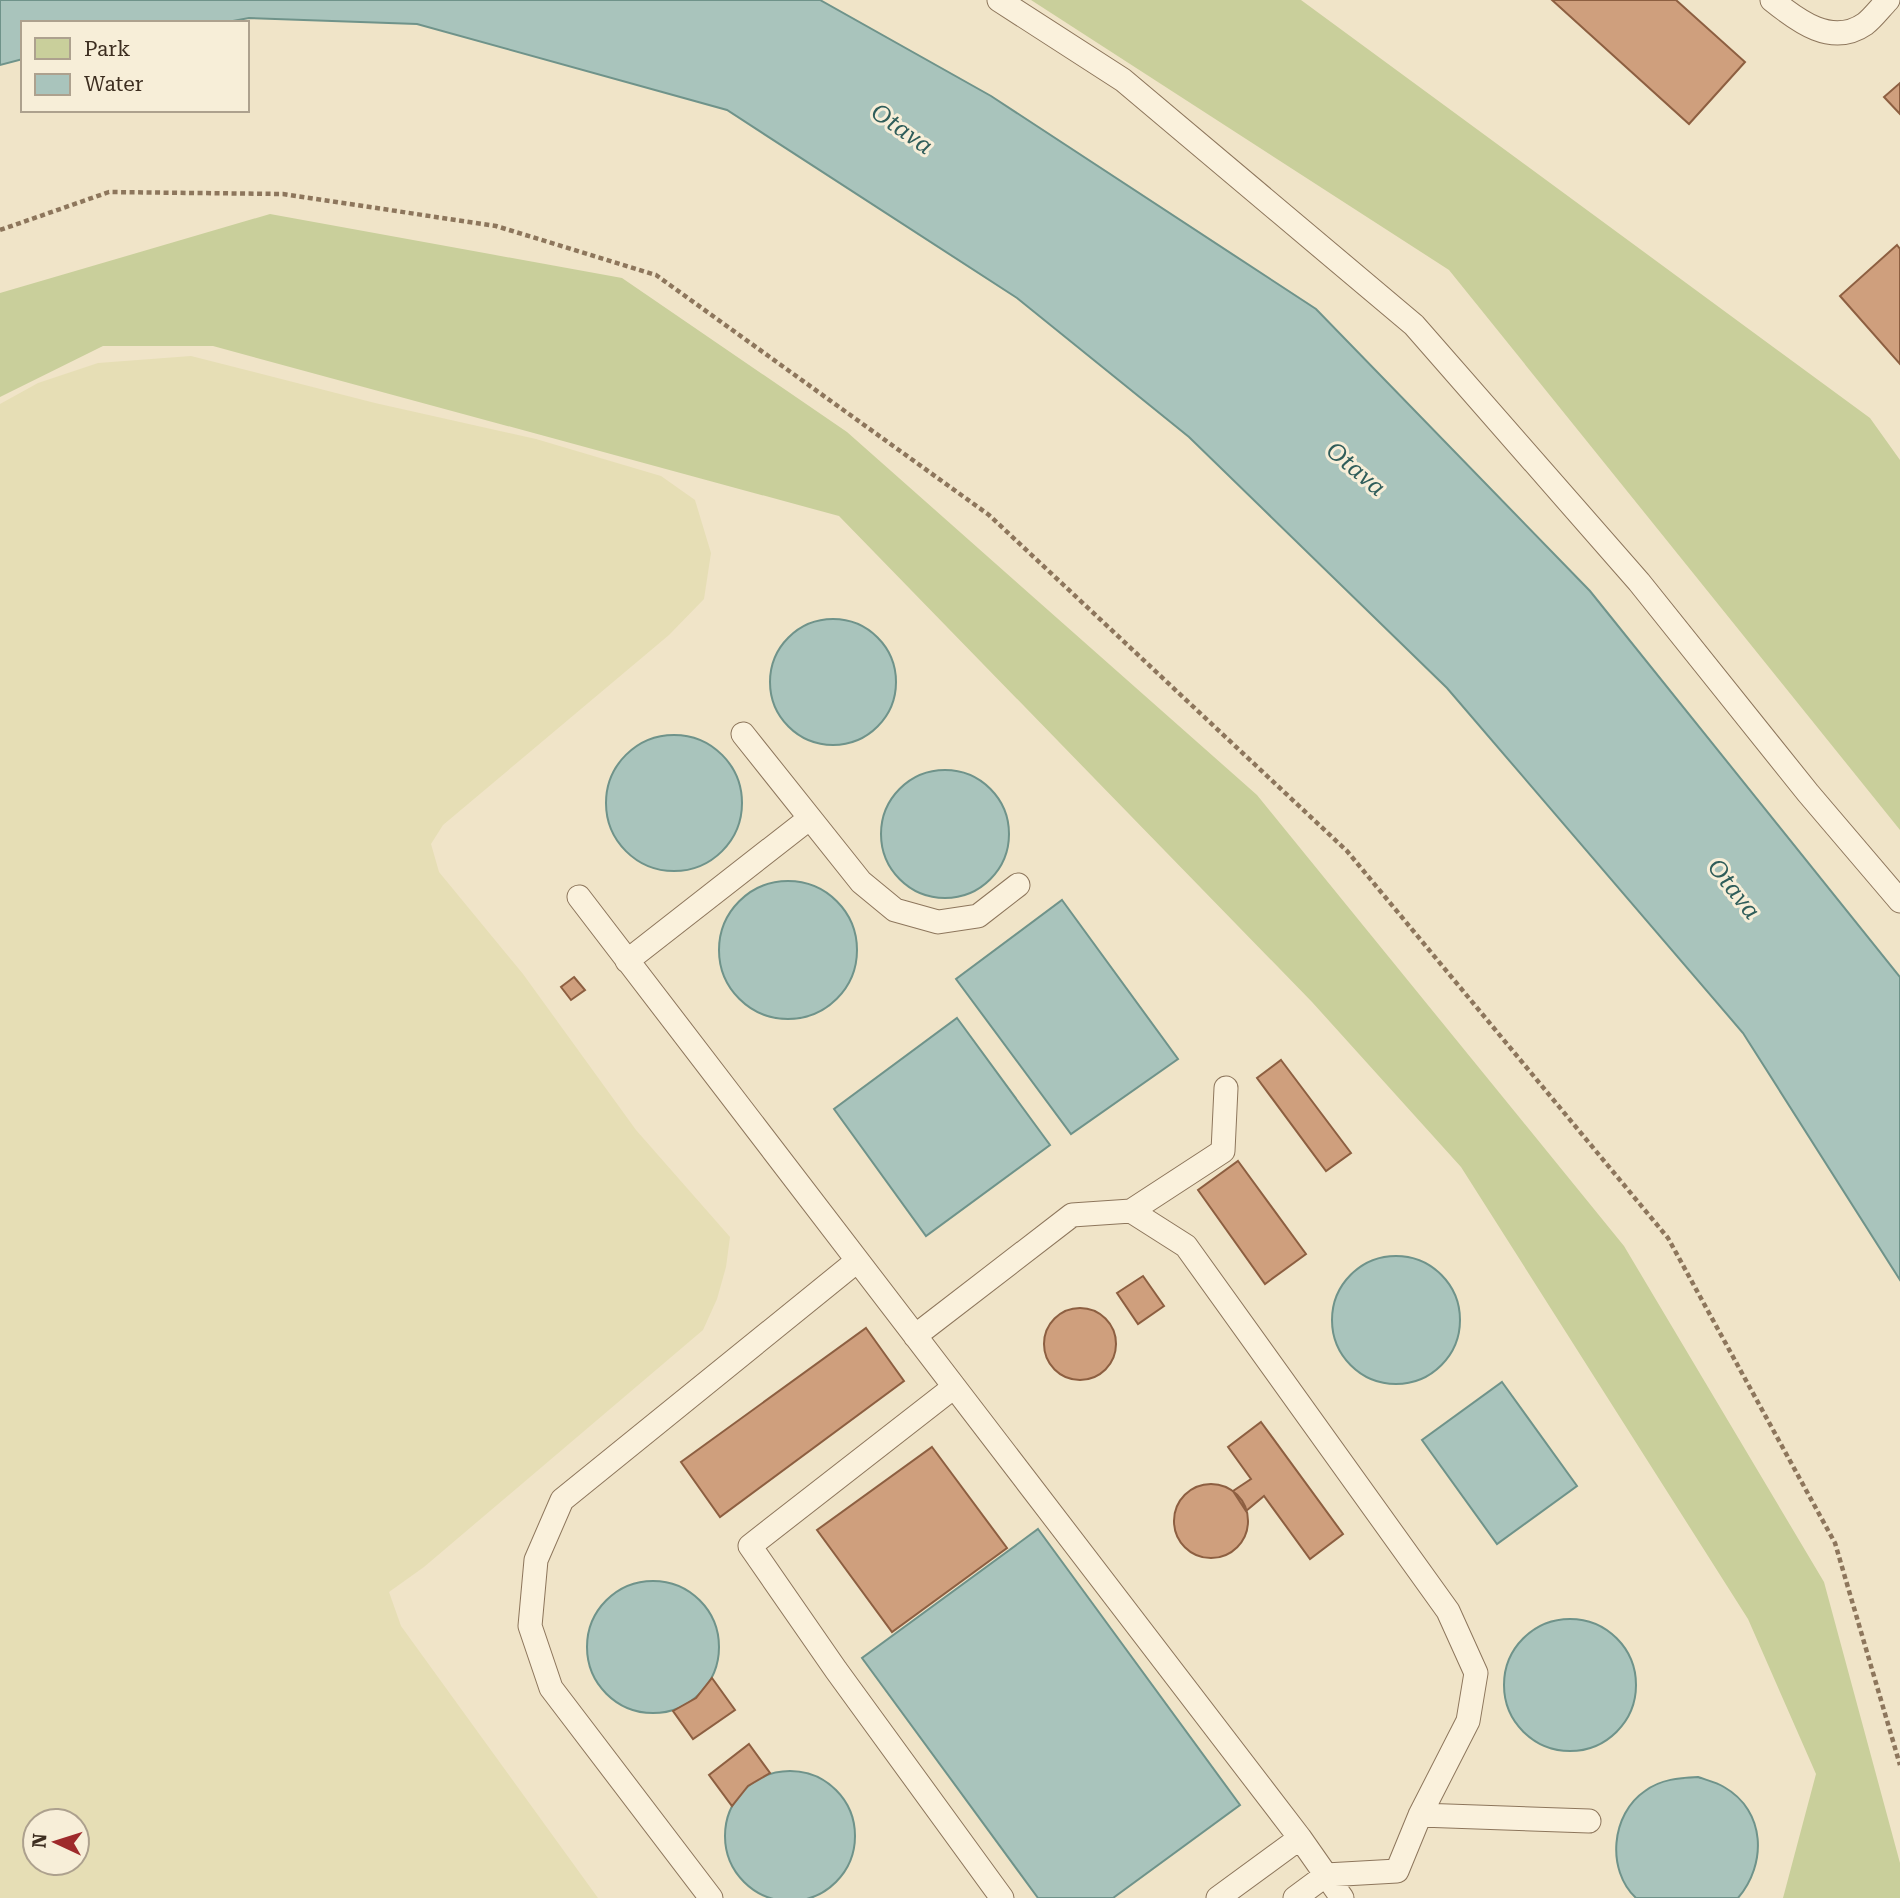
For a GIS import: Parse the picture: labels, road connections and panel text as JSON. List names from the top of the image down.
{
  "water": ["Otava"],
  "legend": ["Park", "Water"],
  "north": "left"
}
